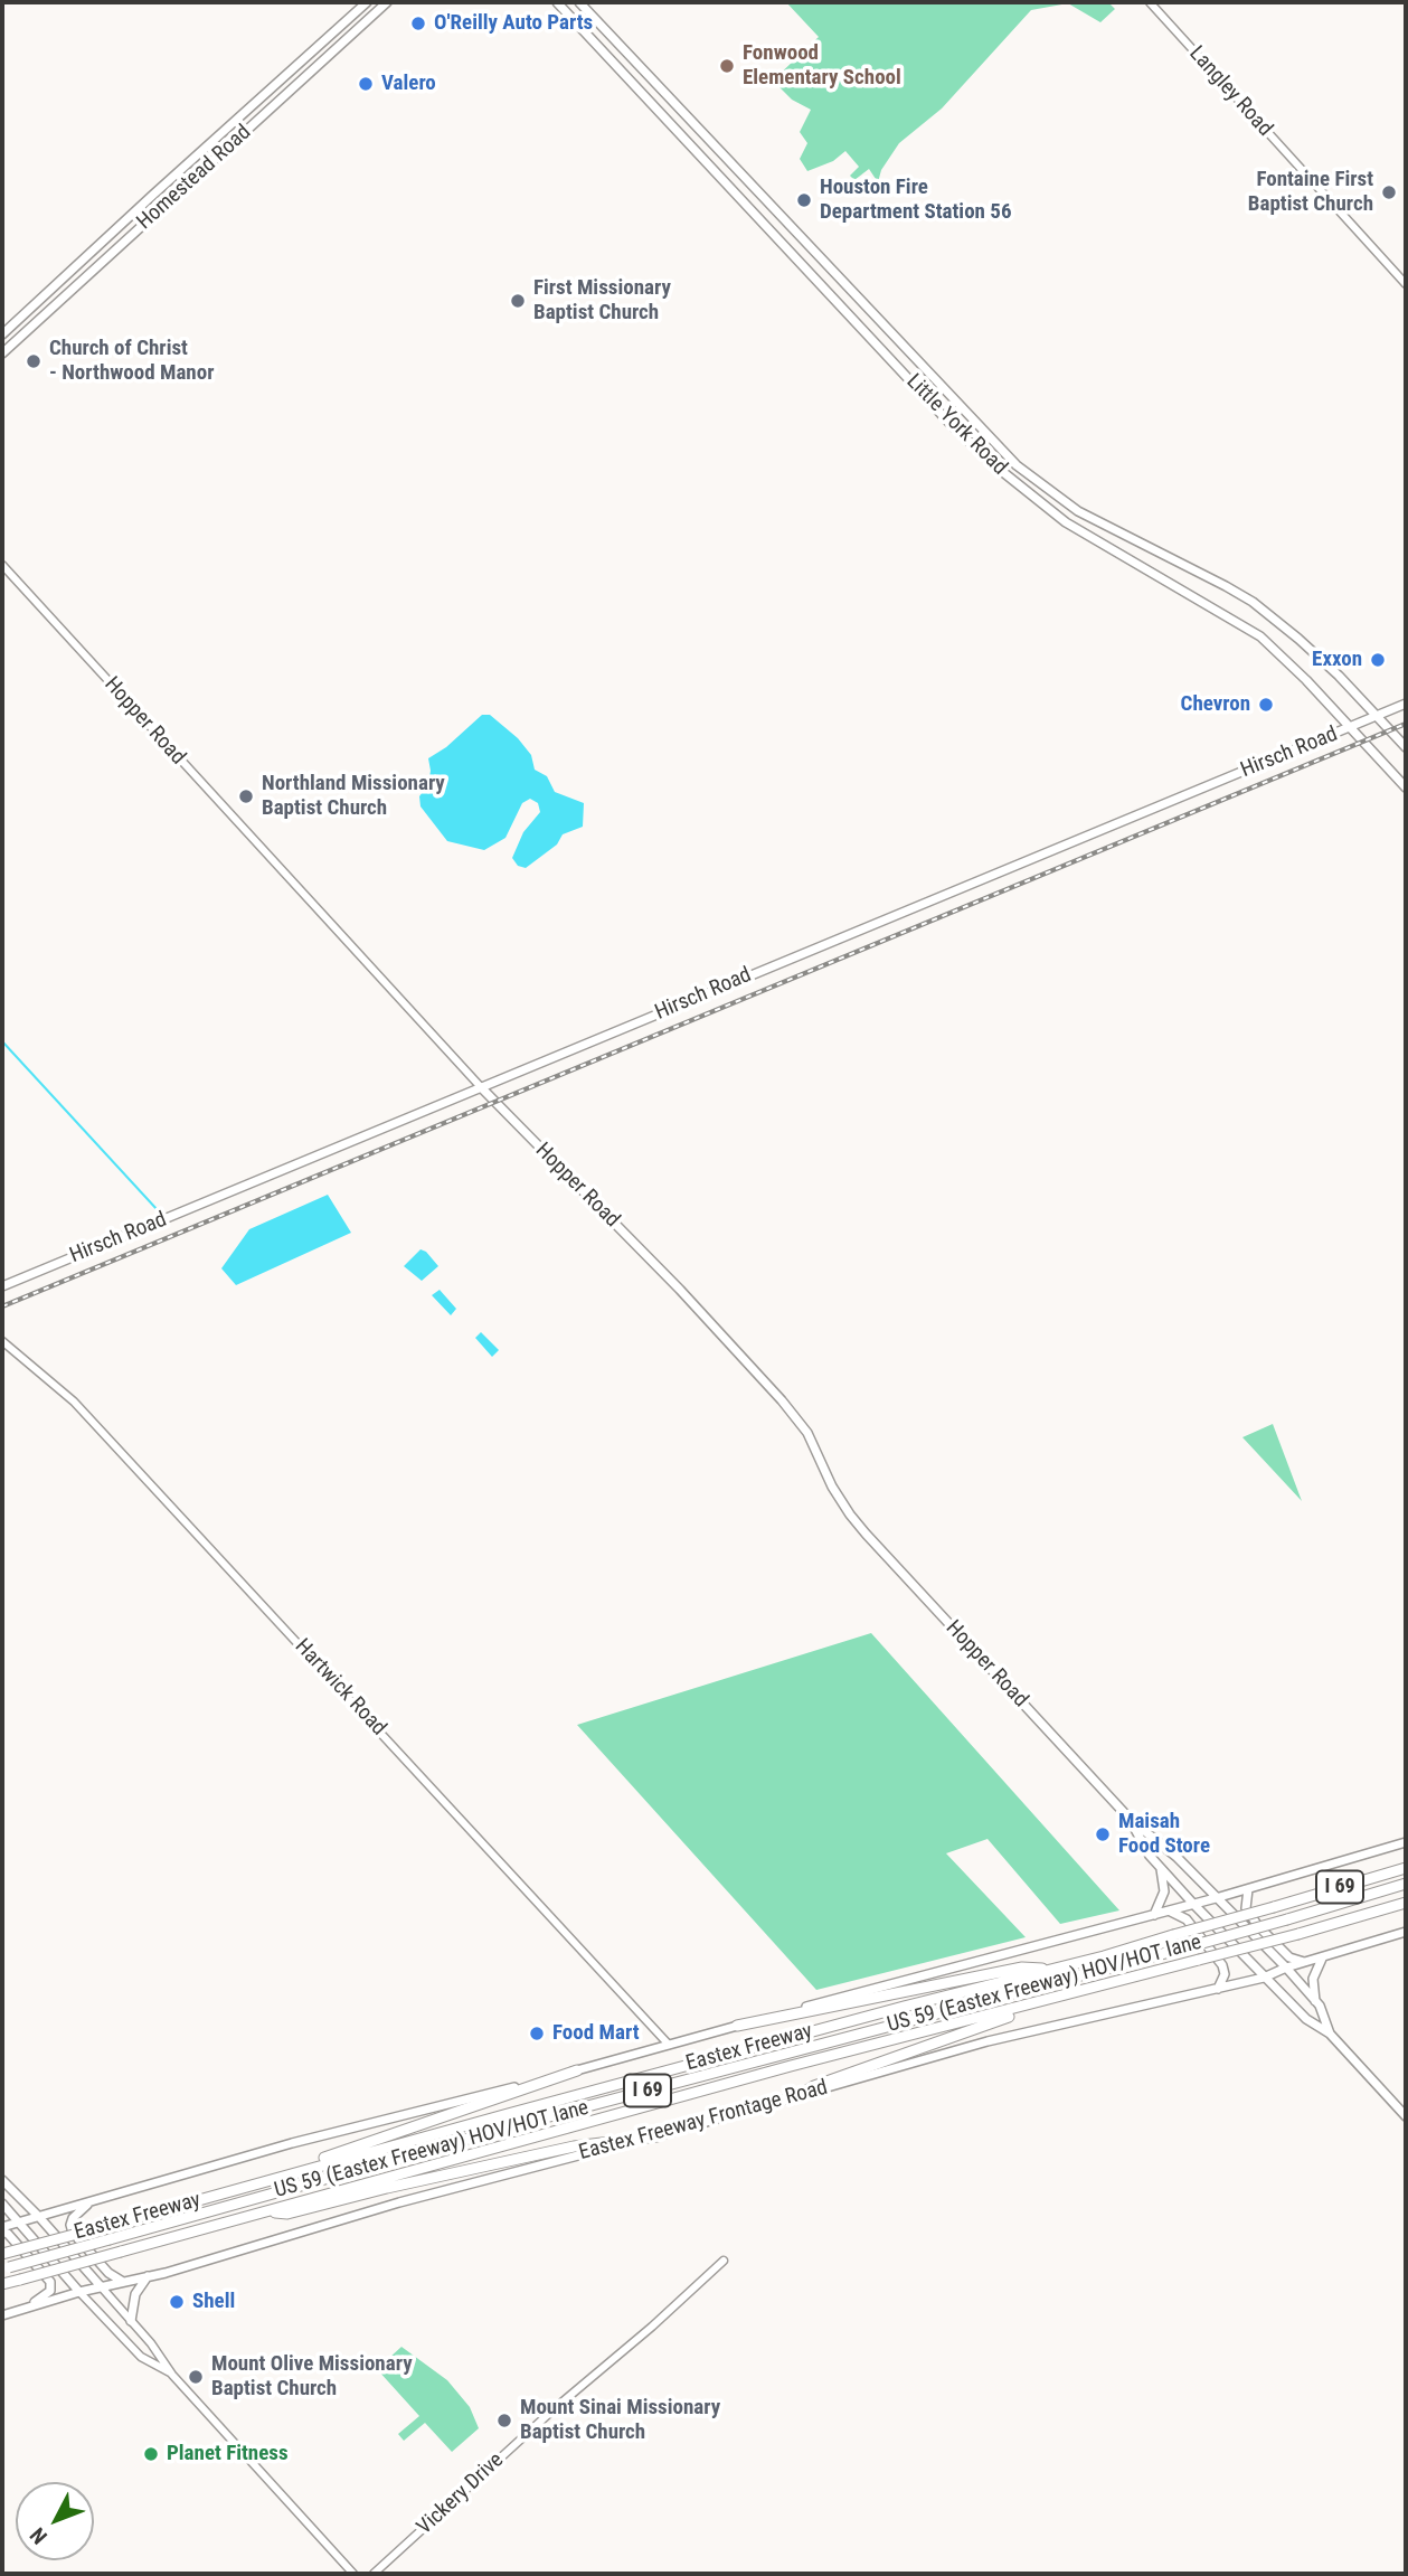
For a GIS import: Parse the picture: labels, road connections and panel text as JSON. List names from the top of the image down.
{
  "streets": {
    "highway": ["I 69", "US 59 (Eastex Freeway) HOV/HOT lane", "Eastex Freeway"],
    "main road": [
      "Homestead Road",
      "Little York Road",
      "Hopper Road",
      "Hirsch Road",
      "Eastex Freeway Frontage Road"
    ],
    "street": ["Langley Road", "Hartwick Road", "Vickery Drive"]
  },
  "crossings": [
    ["Little York Road", "Hirsch Road"],
    ["Hopper Road", "Hirsch Road"],
    ["Hopper Road", "Eastex Freeway Frontage Road"]
  ],
  "places": [
    "O'Reilly Auto Parts",
    "Fonwood Elementary School",
    "Valero",
    "Fontaine First Baptist Church",
    "Houston Fire Department Station 56",
    "First Missionary Baptist Church",
    "Church of Christ - Northwood Manor",
    "Exxon",
    "Chevron",
    "Northland Missionary Baptist Church",
    "Maisah Food Store",
    "Food Mart",
    "Shell",
    "Mount Olive Missionary Baptist Church",
    "Mount Sinai Missionary Baptist Church",
    "Planet Fitness"
  ],
  "north": "bottom left"
}
